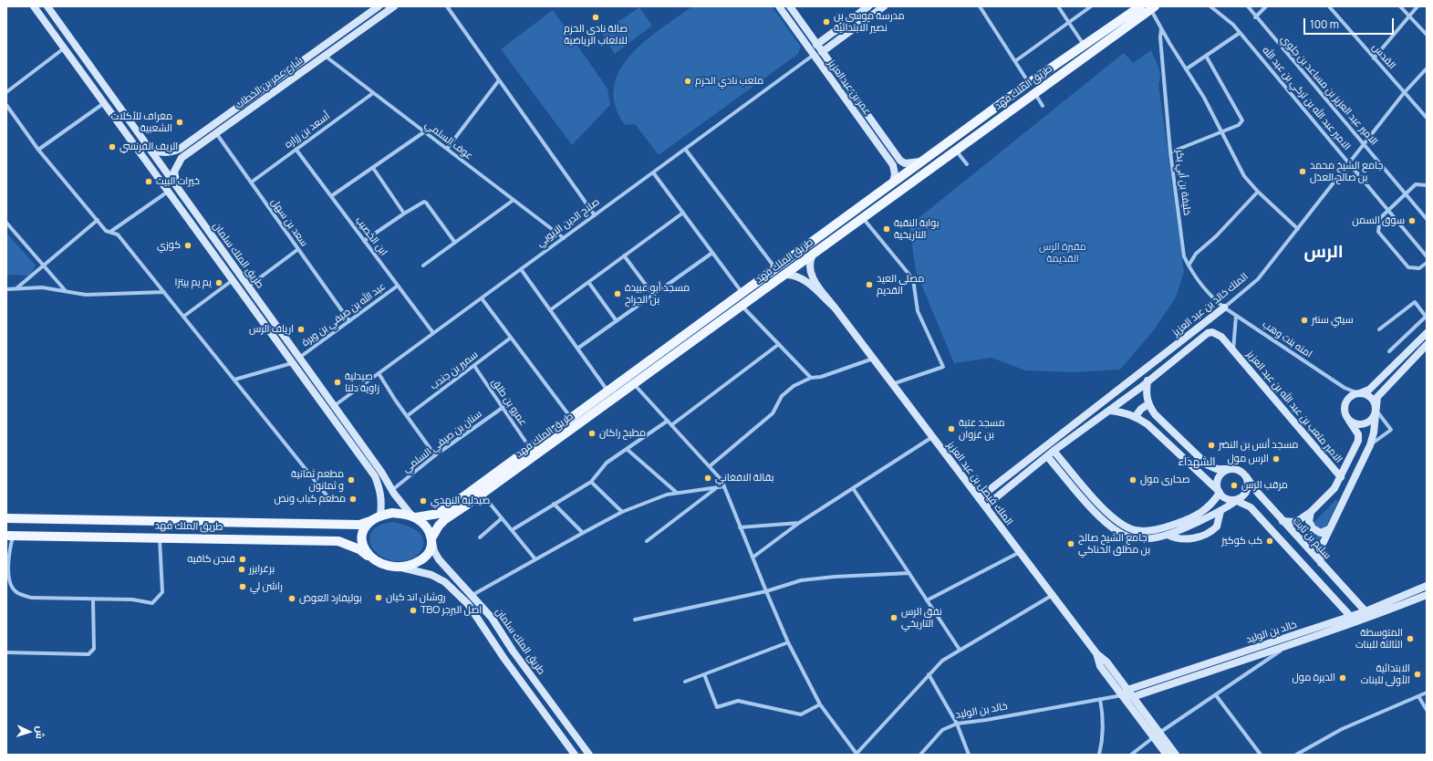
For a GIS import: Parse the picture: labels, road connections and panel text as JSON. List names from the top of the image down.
{
  "streets": {
    "main road": ["طريق الملك فهد"],
    "street": [
      "القدس",
      "شارع عمر بن الخطاب",
      "عمر بن عبدالعزيز",
      "الامير عبد العزيز بن مساعد بن جلوي",
      "الامير عبد الله بن تركي بن عبد الله",
      "أسعد بن زراره",
      "عوف السلمي",
      "خليفة بن أبي بكر",
      "سعد بن سهل",
      "صلاح الدين الايوبي",
      "ابن الخصيب",
      "طريق الملك سلمان",
      "الملك خالد بن عبد العزيز",
      "عبد الله بن صيفي بن وبرة",
      "امنه بنت وهب",
      "سمير بن جندب",
      "عمرو بن طلق",
      "الامير متعب بن عبد الله بن عبد العزيز",
      "سنان بن صيفي السلمي",
      "الملك فيصل بن عبد العزيز",
      "سليم بن ثابت",
      "خالد بن الوليد"
    ]
  },
  "crossings": [
    ["القدس", "الملك خالد بن عبد العزيز"],
    ["شارع عمر بن الخطاب", "عوف السلمي"],
    ["شارع عمر بن الخطاب", "سعد بن سهل"],
    ["شارع عمر بن الخطاب", "طريق الملك سلمان"],
    ["عمر بن عبدالعزيز", "طريق الملك فهد"],
    ["عمر بن عبدالعزيز", "صلاح الدين الايوبي"],
    ["طريق الملك فهد", "خليفة بن أبي بكر"],
    ["طريق الملك فهد", "طريق الملك سلمان"],
    ["طريق الملك فهد", "عمرو بن طلق"],
    ["الامير عبد العزيز بن مساعد بن جلوي", "الملك خالد بن عبد العزيز"],
    ["الامير عبد الله بن تركي بن عبد الله", "الملك خالد بن عبد العزيز"],
    ["أسعد بن زراره", "عوف السلمي"],
    ["أسعد بن زراره", "سعد بن سهل"],
    ["أسعد بن زراره", "ابن الخصيب"],
    ["عوف السلمي", "صلاح الدين الايوبي"],
    ["خليفة بن أبي بكر", "الملك خالد بن عبد العزيز"],
    ["خليفة بن أبي بكر", "امنه بنت وهب"],
    ["سعد بن سهل", "عبد الله بن صيفي بن وبرة"],
    ["صلاح الدين الايوبي", "ابن الخصيب"],
    ["صلاح الدين الايوبي", "طريق الملك سلمان"],
    ["ابن الخصيب", "عبد الله بن صيفي بن وبرة"],
    ["طريق الملك سلمان", "عبد الله بن صيفي بن وبرة"],
    ["طريق الملك سلمان", "سنان بن صيفي السلمي"],
    ["الملك خالد بن عبد العزيز", "الامير متعب بن عبد الله بن عبد العزيز"],
    ["الملك خالد بن عبد العزيز", "الملك فيصل بن عبد العزيز"],
    ["سمير بن جندب", "عمرو بن طلق"],
    ["عمرو بن طلق", "سنان بن صيفي السلمي"],
    ["الملك فيصل بن عبد العزيز", "خالد بن الوليد"],
    ["سليم بن ثابت", "خالد بن الوليد"]
  ],
  "districts": ["الرس", "الشهداء"],
  "parks": ["مقبرة الرس القديمة"],
  "places": [
    "صالة نادي الحزم للالعاب الرياضية",
    "مدرسة موسى بن نصير الابتدائية",
    "ملعب نادي الحزم",
    "مغراف للأكلات الشعبية",
    "الريف الفرنسي",
    "جامع الشيخ محمد بن صالح العذل",
    "خيرات البيت",
    "سوق السمن",
    "بوابة النقبة التاريخية",
    "كوزي",
    "يم يم بيتزا",
    "مصلى العيد القديم",
    "مسجد أبو عبيدة بن الجراح",
    "سيتي سنتر",
    "ارياف الرس",
    "صيدلية زاوية دلتا",
    "مسجد عتبة بن غزوان",
    "مطبخ راكان",
    "مسجد أنس بن النضر",
    "الرس مول",
    "بقالة الافغاني",
    "مطعم ثمانية و ثمانون",
    "صحارى مول",
    "مرقب الرس",
    "مطعم كباب ونص",
    "صيدلية النهدي",
    "كب كوكيز",
    "جامع الشيخ صالح بن مطلق الحناكي",
    "فنجن كافيه",
    "برغرايزر",
    "راشن لي",
    "روشان اند كيان",
    "بوليفارد العوض",
    "TBO اصل البرجر",
    "نفق الرس التاريخي",
    "المتوسطة الثالثة للبنات",
    "الابتدائية الأولى للبنات",
    "الديرة مول"
  ],
  "scale_bar": "100 m",
  "north": "right"
}
